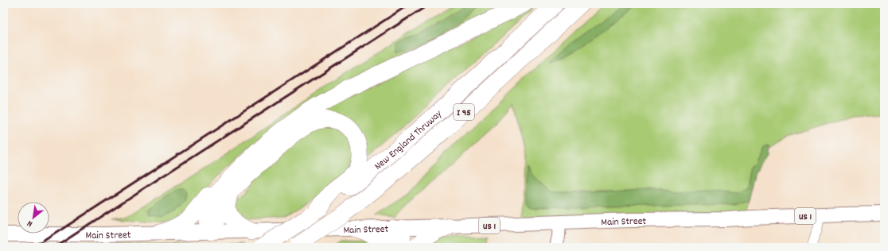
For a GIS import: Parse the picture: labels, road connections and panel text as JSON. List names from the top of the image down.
{
  "streets": {
    "highway": ["I 95", "New England Thruway"],
    "main road": ["US 1", "Main Street"]
  },
  "crossings": [
    ["US 1", "Main Street"]
  ],
  "north": "bottom left"
}
